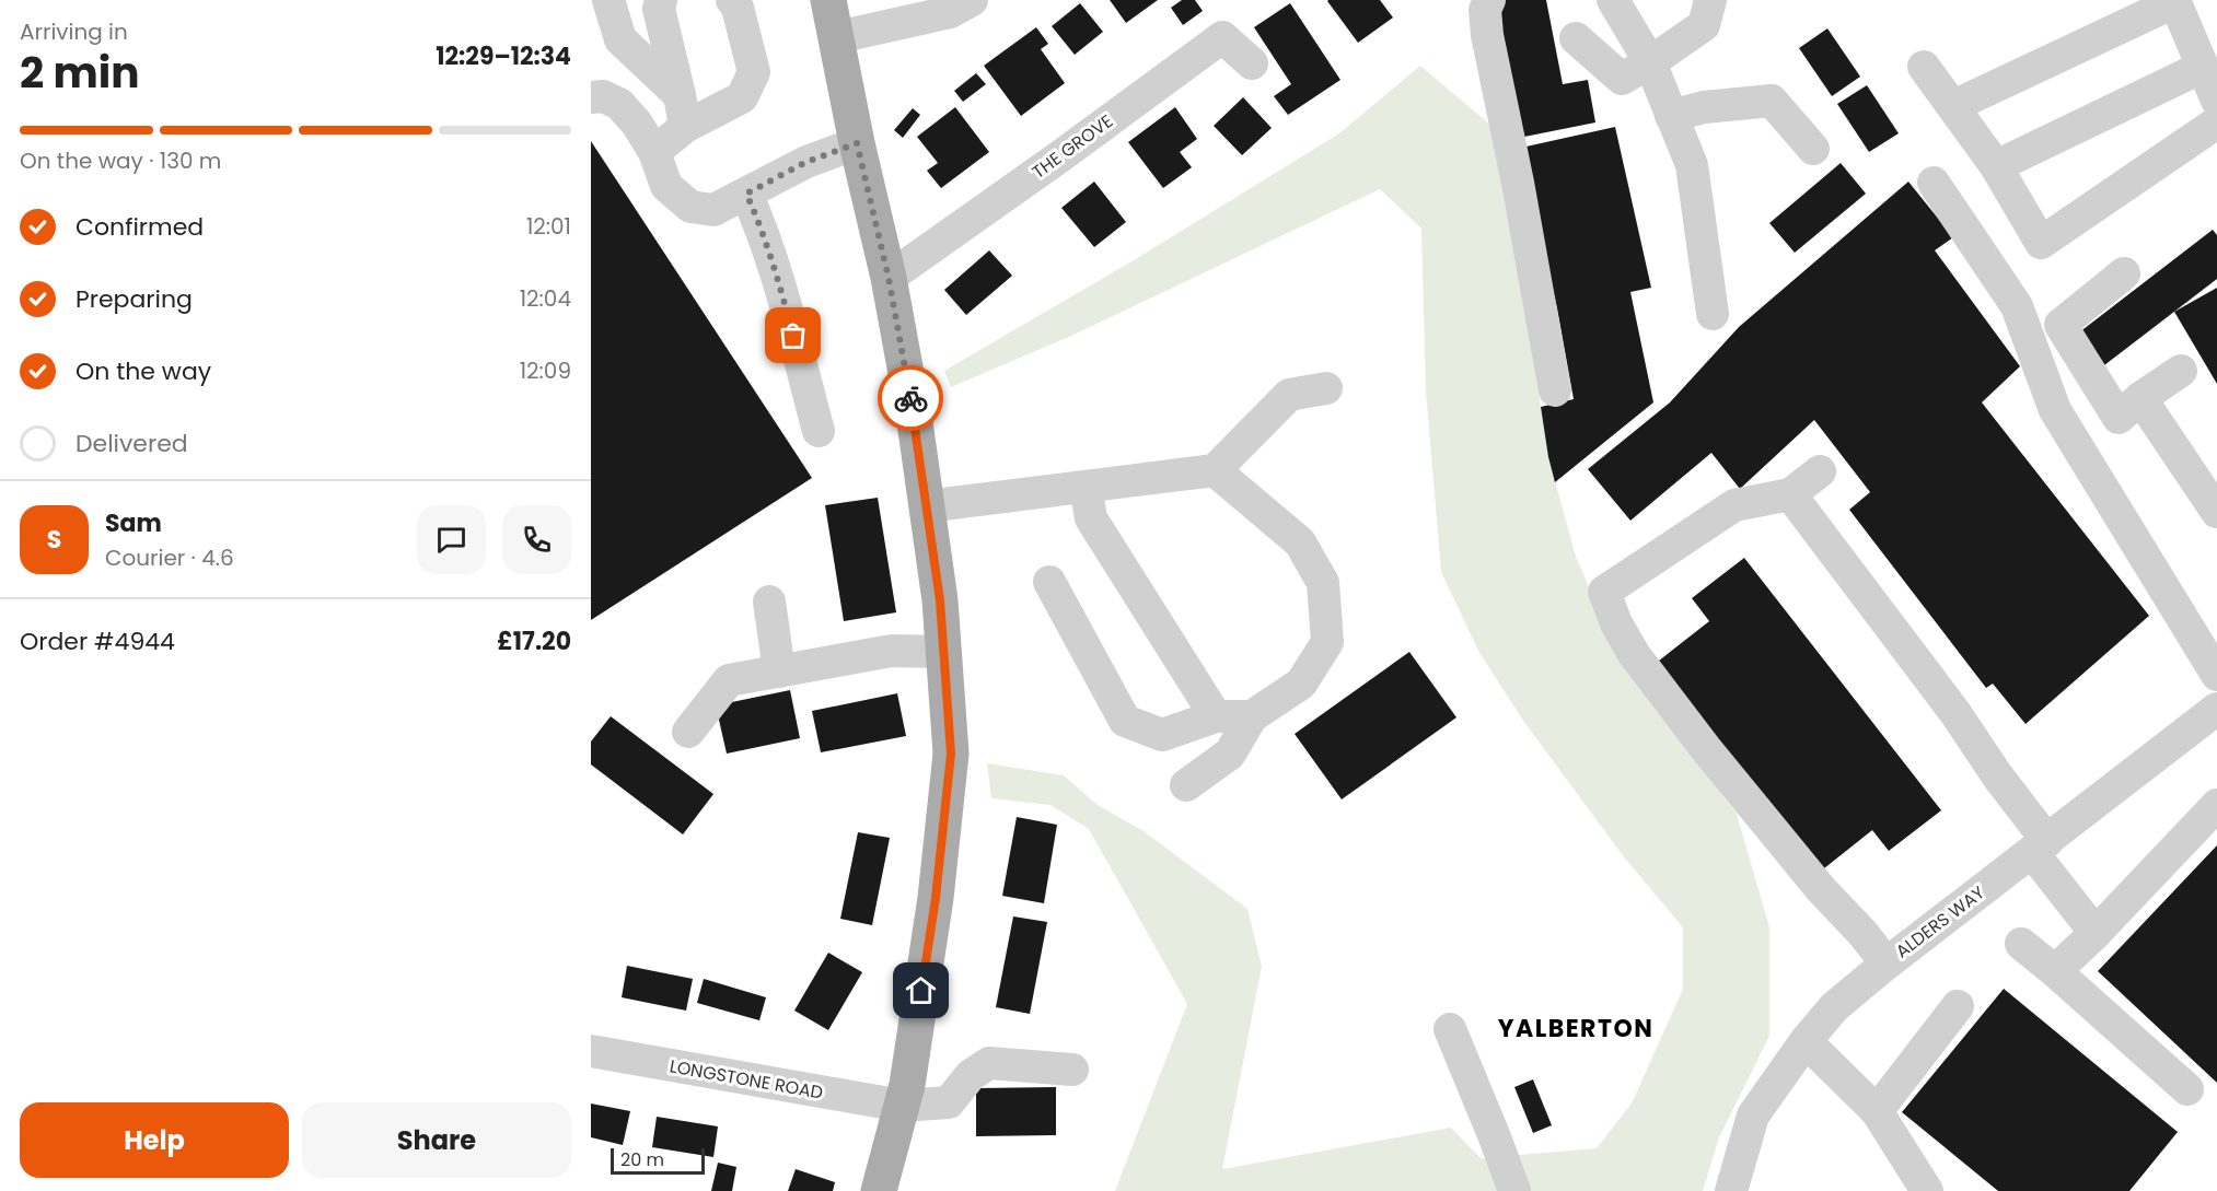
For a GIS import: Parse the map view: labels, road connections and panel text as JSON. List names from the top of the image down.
{
  "streets": {
    "street": ["THE GROVE", "ALDERS WAY", "LONGSTONE ROAD"]
  },
  "districts": ["YALBERTON"],
  "scale_bar": "20 m",
  "page": {
    "heading": ["2 min", "Arriving in", "12:29–12:34"],
    "panel": [
      "Sam",
      "Courier · 4.6",
      "Order #4944",
      "£17.20"
    ],
    "bar": "On the way · 130 m",
    "list": [
      ["Confirmed", "12:01"],
      ["Preparing", "12:04"],
      ["On the way", "12:09"],
      "Delivered"
    ],
    "round": "S",
    "buttons": ["Help", "Share"],
    "scale": "20 m"
  }
}
